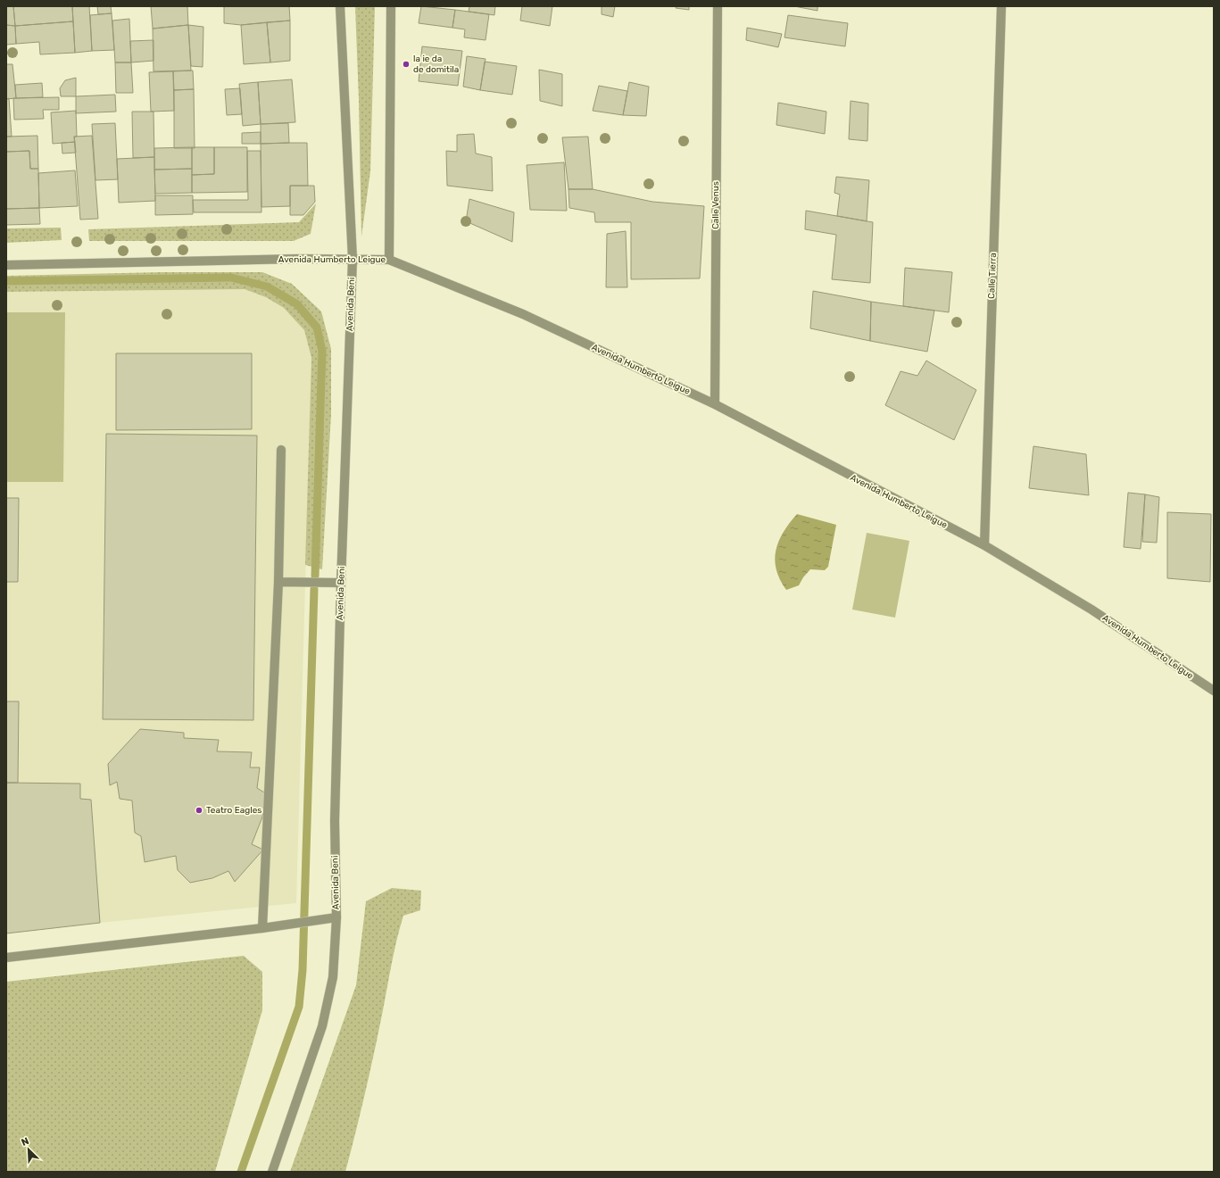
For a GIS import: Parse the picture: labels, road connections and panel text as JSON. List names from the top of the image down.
{
  "streets": {
    "street": [
      "Calle Venus",
      "Avenida Humberto Leigue",
      "Calle Tierra",
      "Avenida Beni"
    ]
  },
  "crossings": [
    ["Calle Venus", "Avenida Humberto Leigue"],
    ["Avenida Humberto Leigue", "Calle Tierra"],
    ["Avenida Humberto Leigue", "Avenida Beni"]
  ],
  "places": ["la ie da de domitila", "Teatro Eagles"],
  "north": "top left"
}
